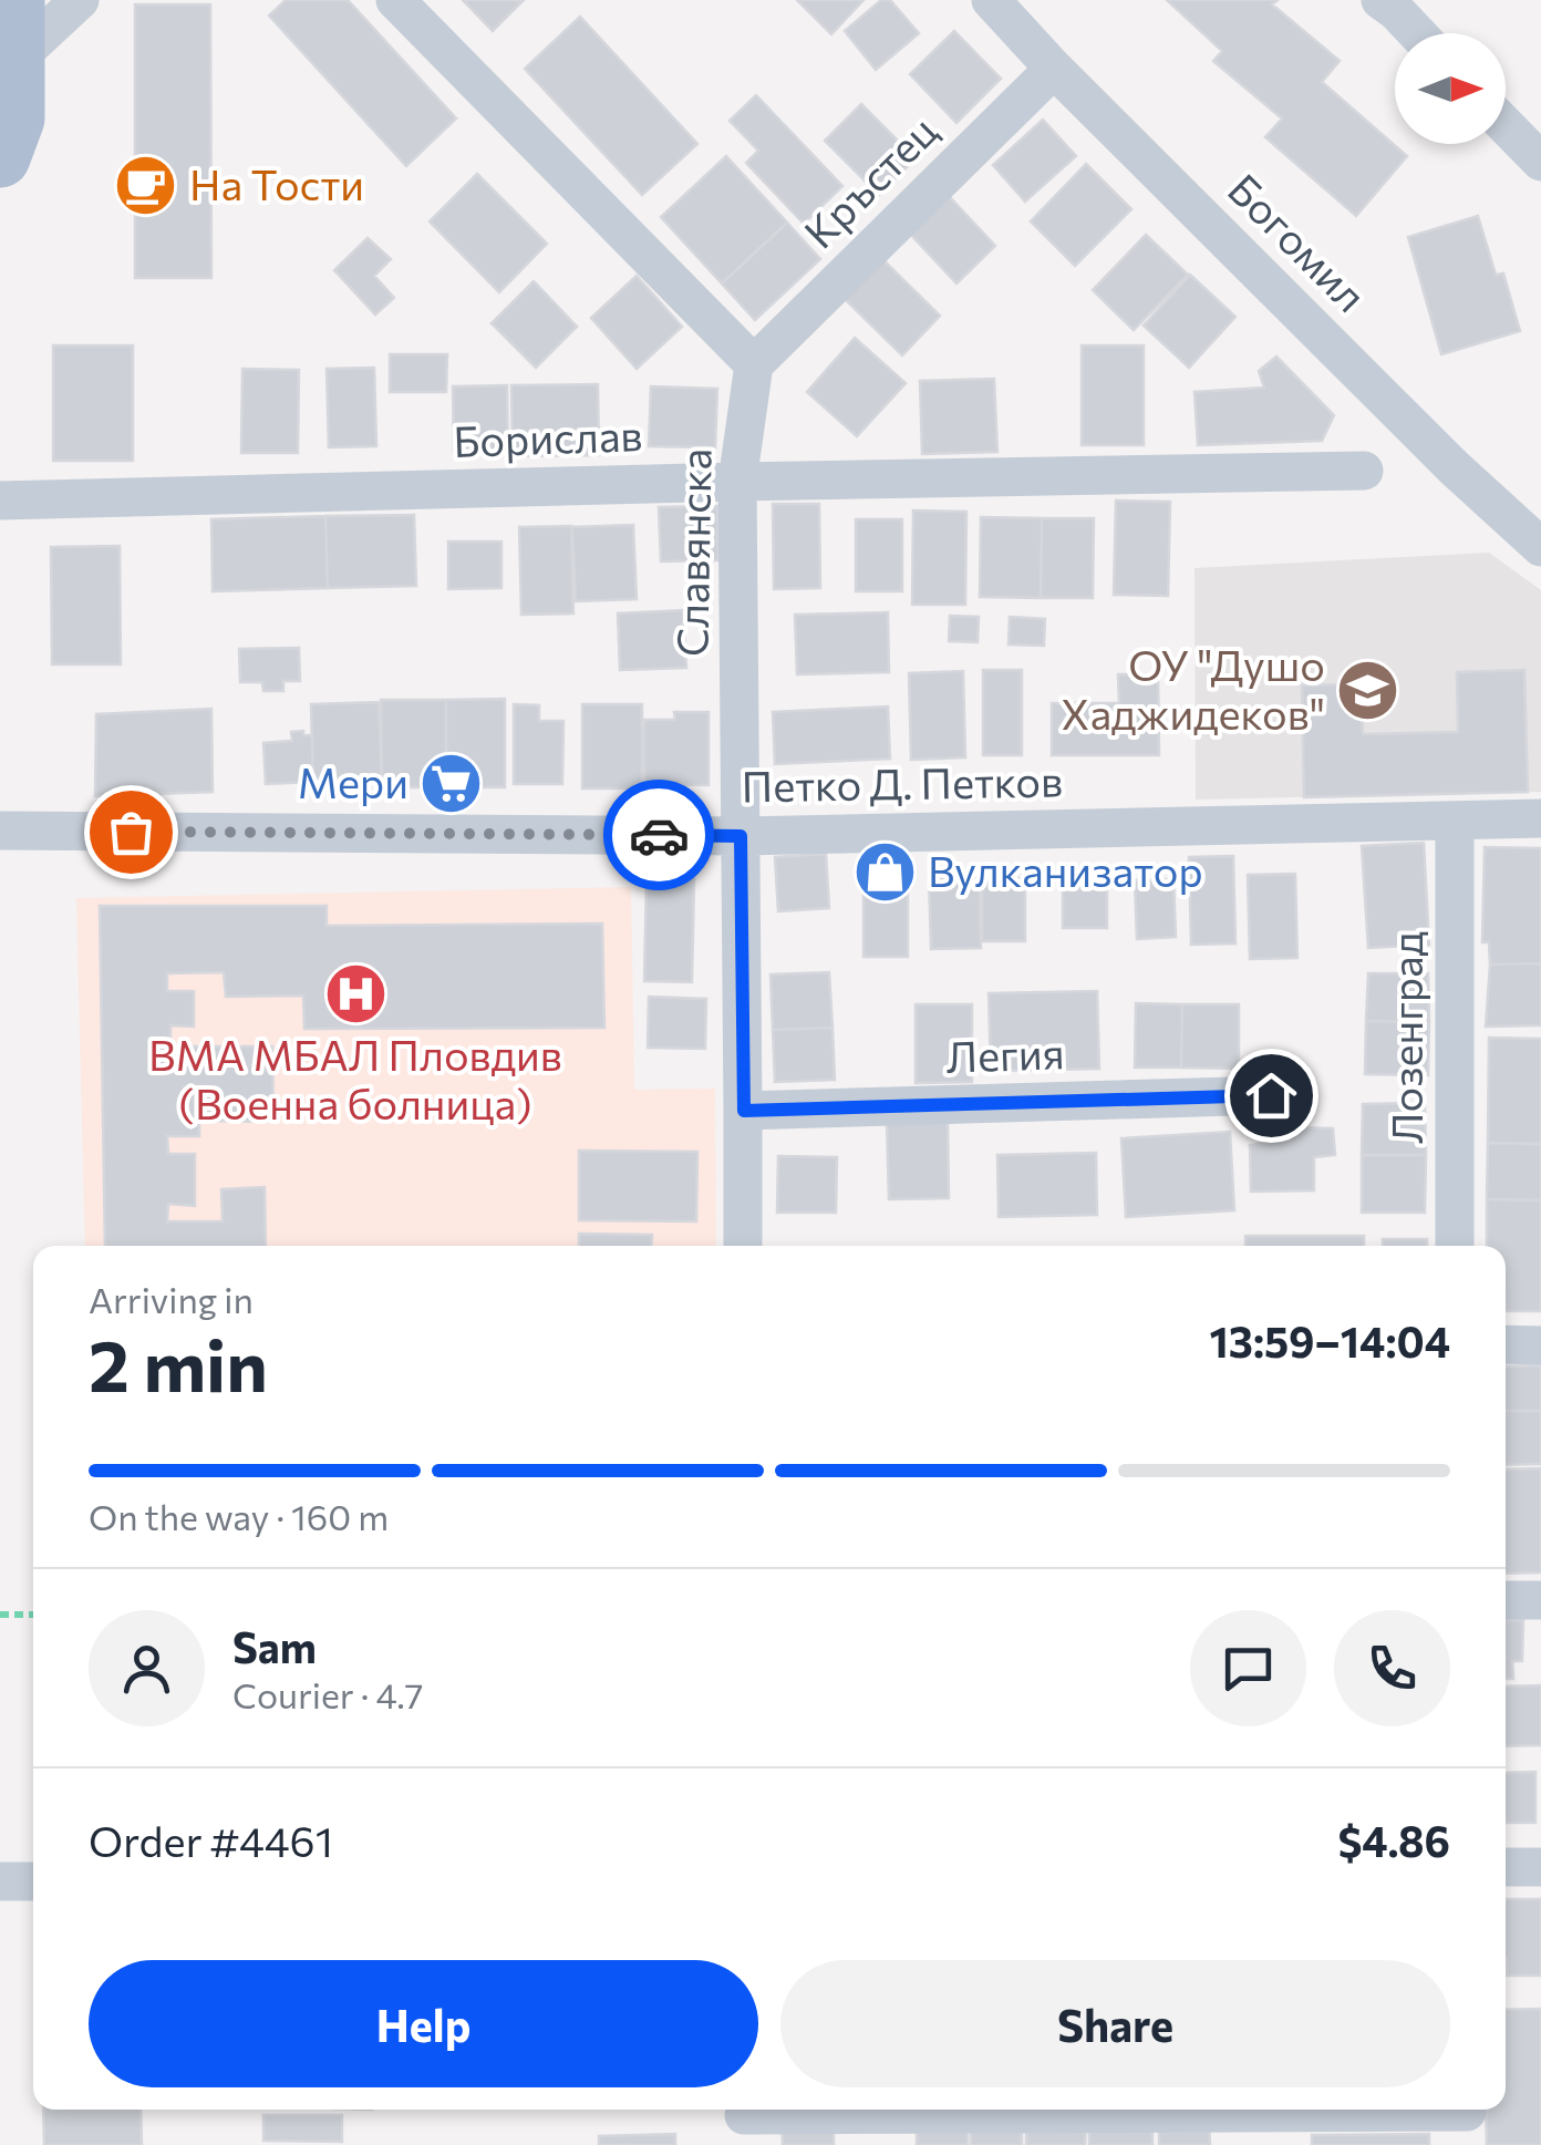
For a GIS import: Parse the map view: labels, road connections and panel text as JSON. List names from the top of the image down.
{
  "streets": {
    "street": [
      "Кръстец",
      "Богомил",
      "Борислав",
      "Славянска",
      "Петко Д. Петков",
      "Лозенград",
      "Легия"
    ]
  },
  "crossings": [
    ["Кръстец", "Богомил"],
    ["Кръстец", "Славянска"],
    ["Борислав", "Славянска"],
    ["Славянска", "Петко Д. Петков"],
    ["Славянска", "Легия"],
    ["Петко Д. Петков", "Лозенград"]
  ],
  "places": {
    "cafe": ["На Тости"],
    "school or university": ["ОУ \"Душо Хаджидеков\""],
    "supermarket": ["Мери"],
    "shop": ["Вулканизатор"],
    "hospital": ["ВМА МБАЛ Пловдив (Военна болница)"]
  },
  "north": "right",
  "page": {
    "heading": ["2 min", "Arriving in", "13:59–14:04"],
    "panel": [
      "Sam",
      "Courier · 4.7",
      "Order #4461",
      "$4.86"
    ],
    "bar": "On the way · 160 m",
    "buttons": ["Help", "Share"]
  }
}
